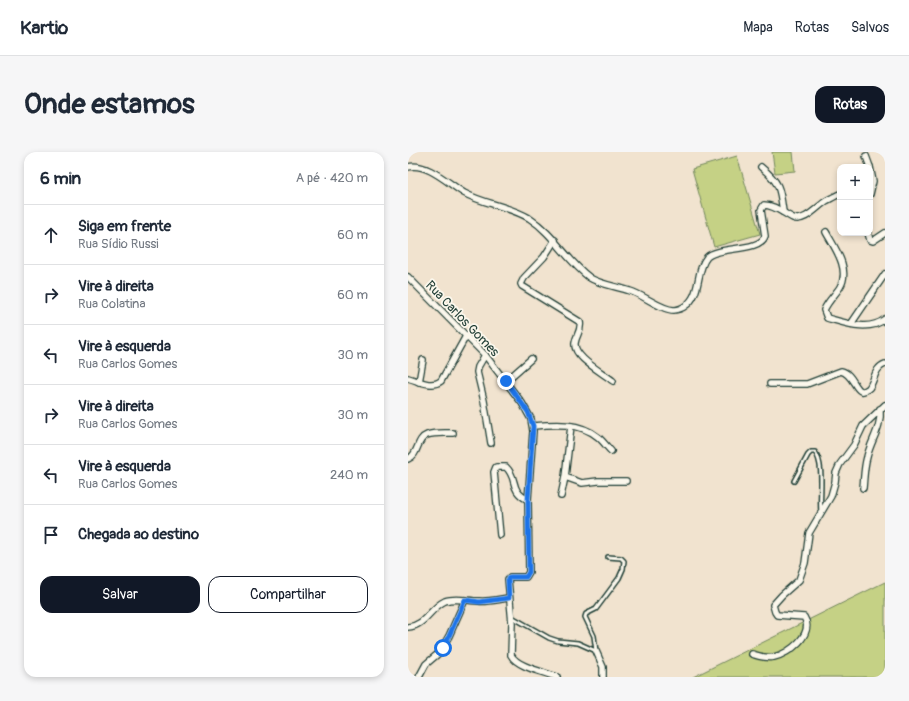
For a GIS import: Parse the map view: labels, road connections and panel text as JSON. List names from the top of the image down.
{
  "streets": {
    "street": ["Rua Carlos Gomes"]
  },
  "page": {
    "header": "Kartio",
    "nav": ["Mapa", "Rotas", "Salvos"],
    "buttons": [
      "Rotas",
      ["Salvar", "Compartilhar"]
    ],
    "title": "Onde estamos",
    "heading": ["6 min", "A pé · 420 m"],
    "map_buttons": ["+", "−"],
    "list": [
      ["Siga em frente", "Rua Sídio Russi", "60 m"],
      ["Vire à direita", "Rua Colatina", "60 m"],
      ["Vire à esquerda", "Rua Carlos Gomes", "30 m"],
      ["Vire à direita", "Rua Carlos Gomes", "30 m"],
      ["Vire à esquerda", "Rua Carlos Gomes", "240 m"],
      "Chegada ao destino"
    ]
  }
}
